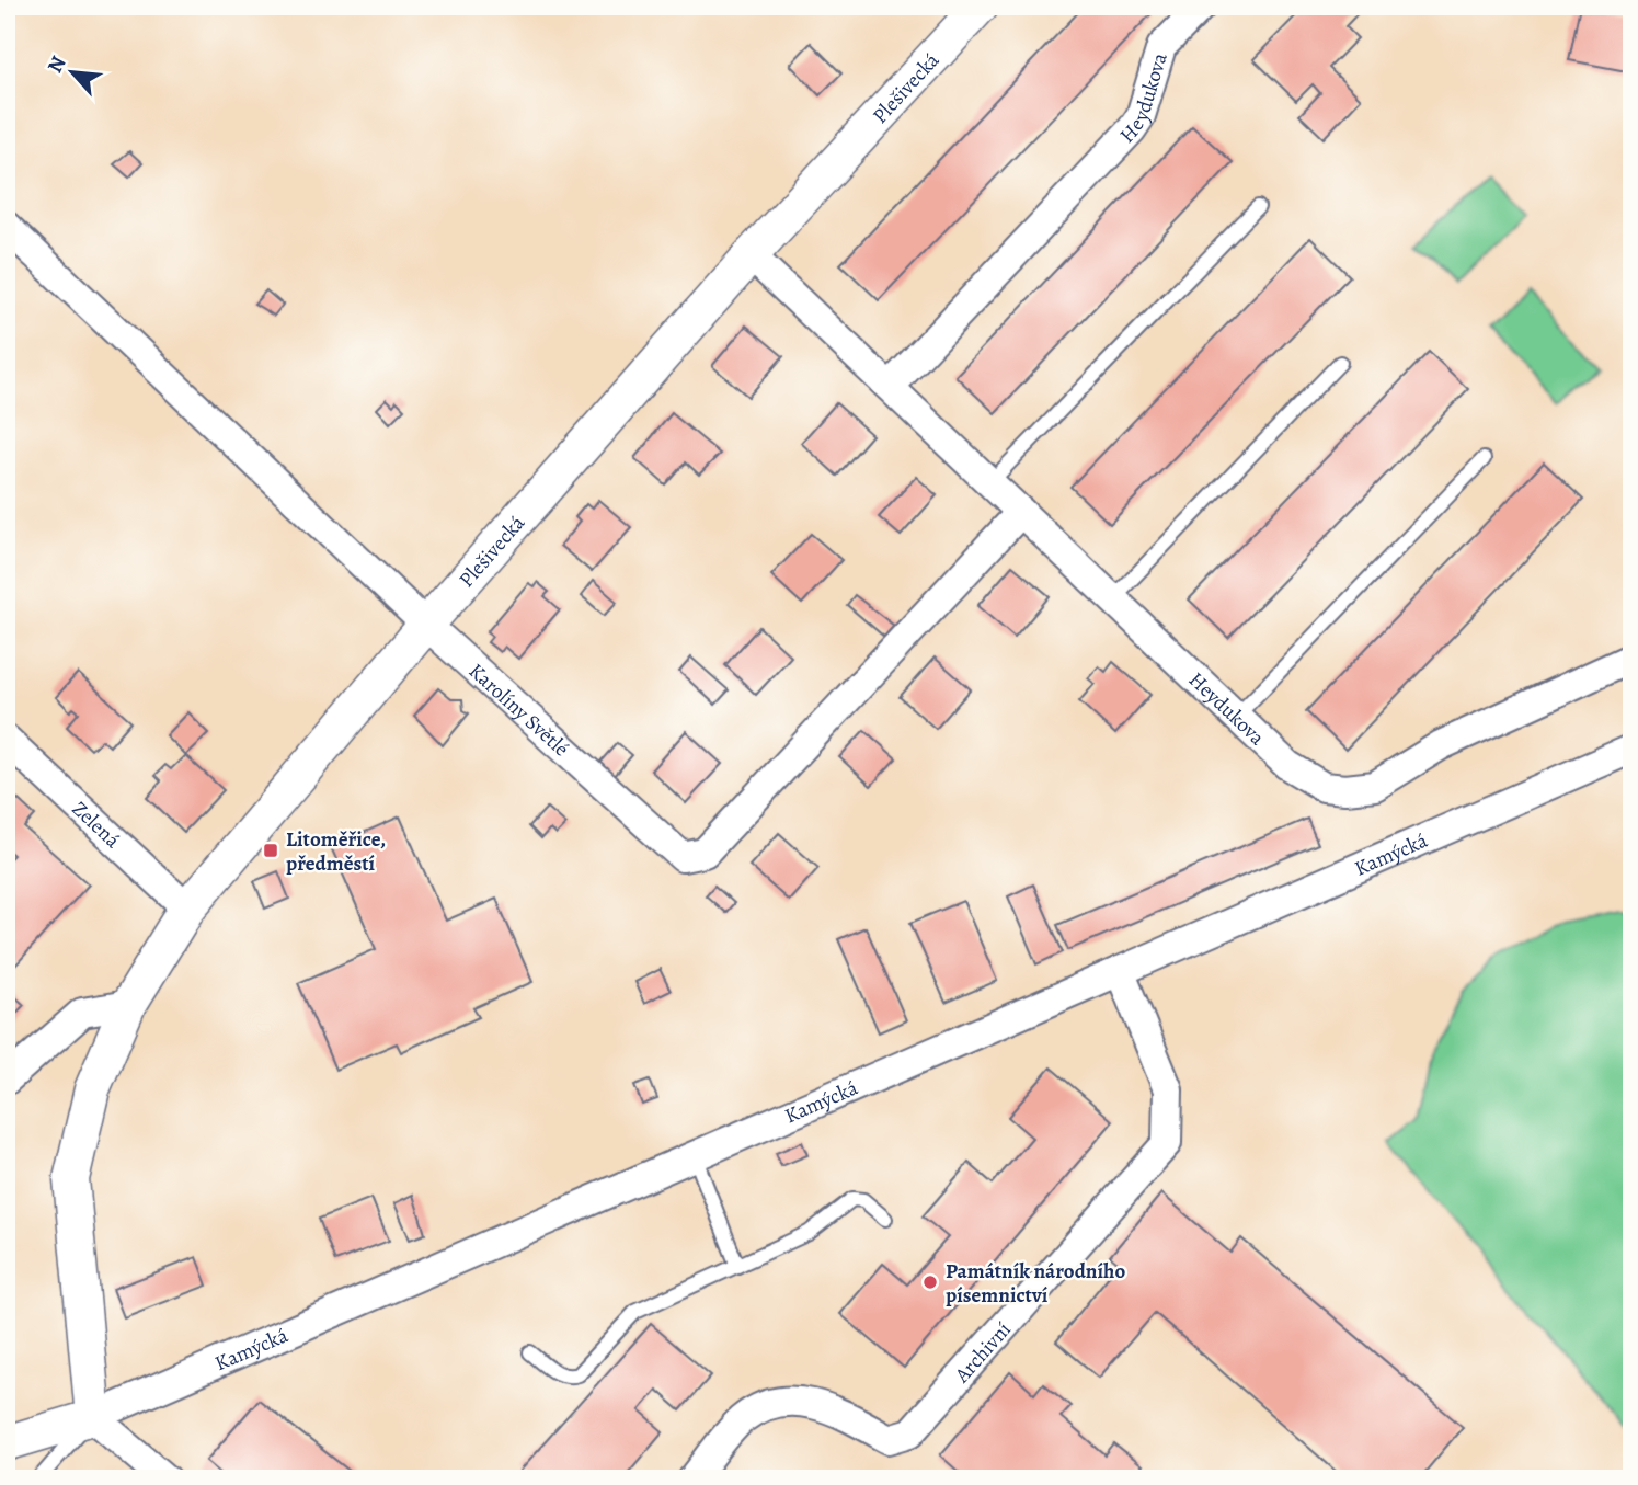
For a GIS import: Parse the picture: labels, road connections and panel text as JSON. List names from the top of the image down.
{
  "streets": {
    "street": [
      "Plešivecká",
      "Heydukova",
      "Karolíny Světlé",
      "Zelená",
      "Kamýcká",
      "Archivní"
    ]
  },
  "crossings": [
    ["Plešivecká", "Heydukova"],
    ["Plešivecká", "Karolíny Světlé"],
    ["Plešivecká", "Zelená"],
    ["Plešivecká", "Kamýcká"],
    ["Heydukova", "Karolíny Světlé"],
    ["Kamýcká", "Archivní"]
  ],
  "places": {
    "transit": ["Litoměřice, předměstí"],
    "other": ["Památník národního písemnictví"]
  },
  "north": "top left"
}
